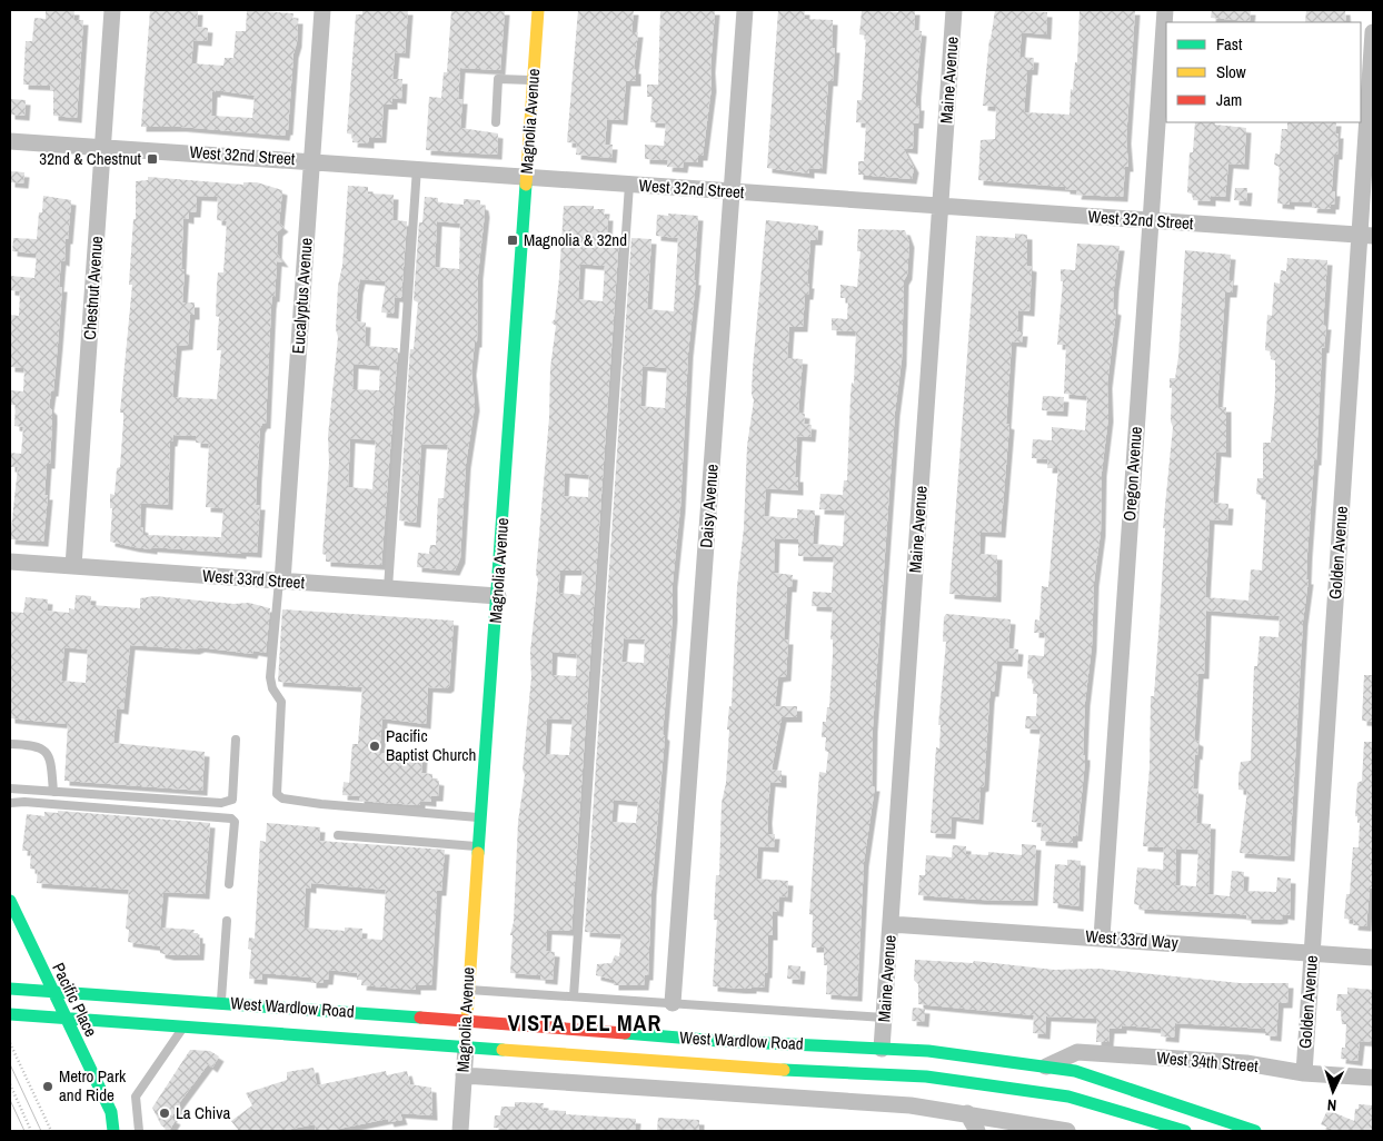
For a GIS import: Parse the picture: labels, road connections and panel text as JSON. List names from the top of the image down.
{
  "streets": {
    "main road": ["Magnolia Avenue", "Pacific Place", "West Wardlow Road"],
    "street": [
      "Maine Avenue",
      "West 32nd Street",
      "Chestnut Avenue",
      "Eucalyptus Avenue",
      "Oregon Avenue",
      "Daisy Avenue",
      "Golden Avenue",
      "West 33rd Street",
      "West 33rd Way",
      "West 34th Street"
    ]
  },
  "crossings": [
    ["Maine Avenue", "West 32nd Street"],
    ["Maine Avenue", "West 33rd Way"],
    ["Maine Avenue", "West Wardlow Road"],
    ["Magnolia Avenue", "West 32nd Street"],
    ["Magnolia Avenue", "West 33rd Street"],
    ["Magnolia Avenue", "West Wardlow Road"],
    ["West 32nd Street", "Chestnut Avenue"],
    ["West 32nd Street", "Eucalyptus Avenue"],
    ["West 32nd Street", "Oregon Avenue"],
    ["West 32nd Street", "Daisy Avenue"],
    ["West 32nd Street", "Golden Avenue"],
    ["Chestnut Avenue", "West 33rd Street"],
    ["Eucalyptus Avenue", "West 33rd Street"],
    ["Oregon Avenue", "West 33rd Way"],
    ["Daisy Avenue", "West Wardlow Road"],
    ["Golden Avenue", "West 33rd Way"],
    ["Golden Avenue", "West 34th Street"],
    ["Pacific Place", "West Wardlow Road"],
    ["West Wardlow Road", "West 34th Street"]
  ],
  "districts": ["VISTA DEL MAR"],
  "places": {
    "transit": ["32nd & Chestnut", "Magnolia & 32nd"],
    "other": ["Pacific Baptist Church", "Metro Park and Ride", "La Chiva"]
  },
  "legend": ["Fast", "Slow", "Jam"],
  "north": "bottom"
}
